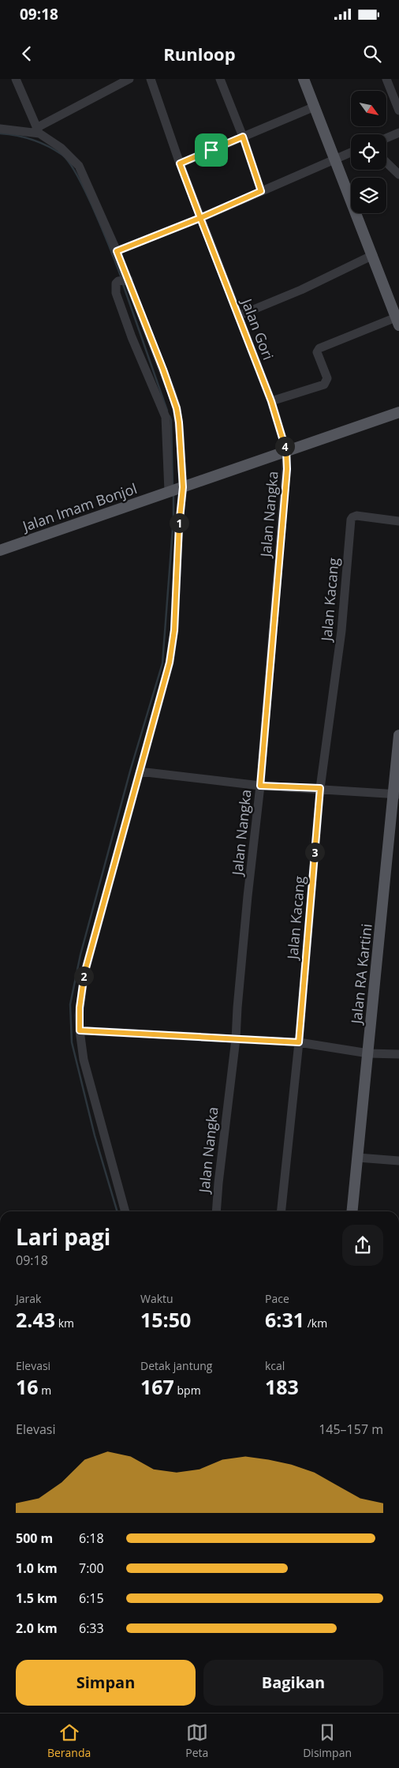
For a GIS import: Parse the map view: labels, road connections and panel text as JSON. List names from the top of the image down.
{
  "streets": {
    "main road": ["Jalan Imam Bonjol", "Jalan RA Kartini"],
    "street": ["Jalan Gori", "Jalan Nangka", "Jalan Kacang"]
  },
  "crossings": [
    ["Jalan Gori", "Jalan Imam Bonjol"],
    ["Jalan Gori", "Jalan Nangka"],
    ["Jalan Imam Bonjol", "Jalan Nangka"]
  ],
  "north": "bottom right",
  "page": {
    "status": "09:18",
    "header": "Runloop",
    "pins": [
      "4",
      "1",
      "3",
      "2"
    ],
    "heading": ["Lari pagi", "09:18"],
    "stats": [
      ["Jarak", "2.43 km"],
      ["Waktu", "15:50"],
      ["Pace", "6:31 /km"],
      ["Elevasi", "16 m"],
      ["Detak jantung", "167 bpm"],
      ["kcal", "183"]
    ],
    "chart": ["Elevasi", "145–157 m"],
    "list": [
      {
        "name": "500 m",
        "note": "6:18"
      },
      {
        "name": "1.0 km",
        "note": "7:00"
      },
      {
        "name": "1.5 km",
        "note": "6:15"
      },
      {
        "name": "2.0 km",
        "note": "6:33"
      }
    ],
    "buttons": ["Simpan", "Bagikan"],
    "tabs": ["Beranda", "Peta", "Disimpan"]
  }
}
